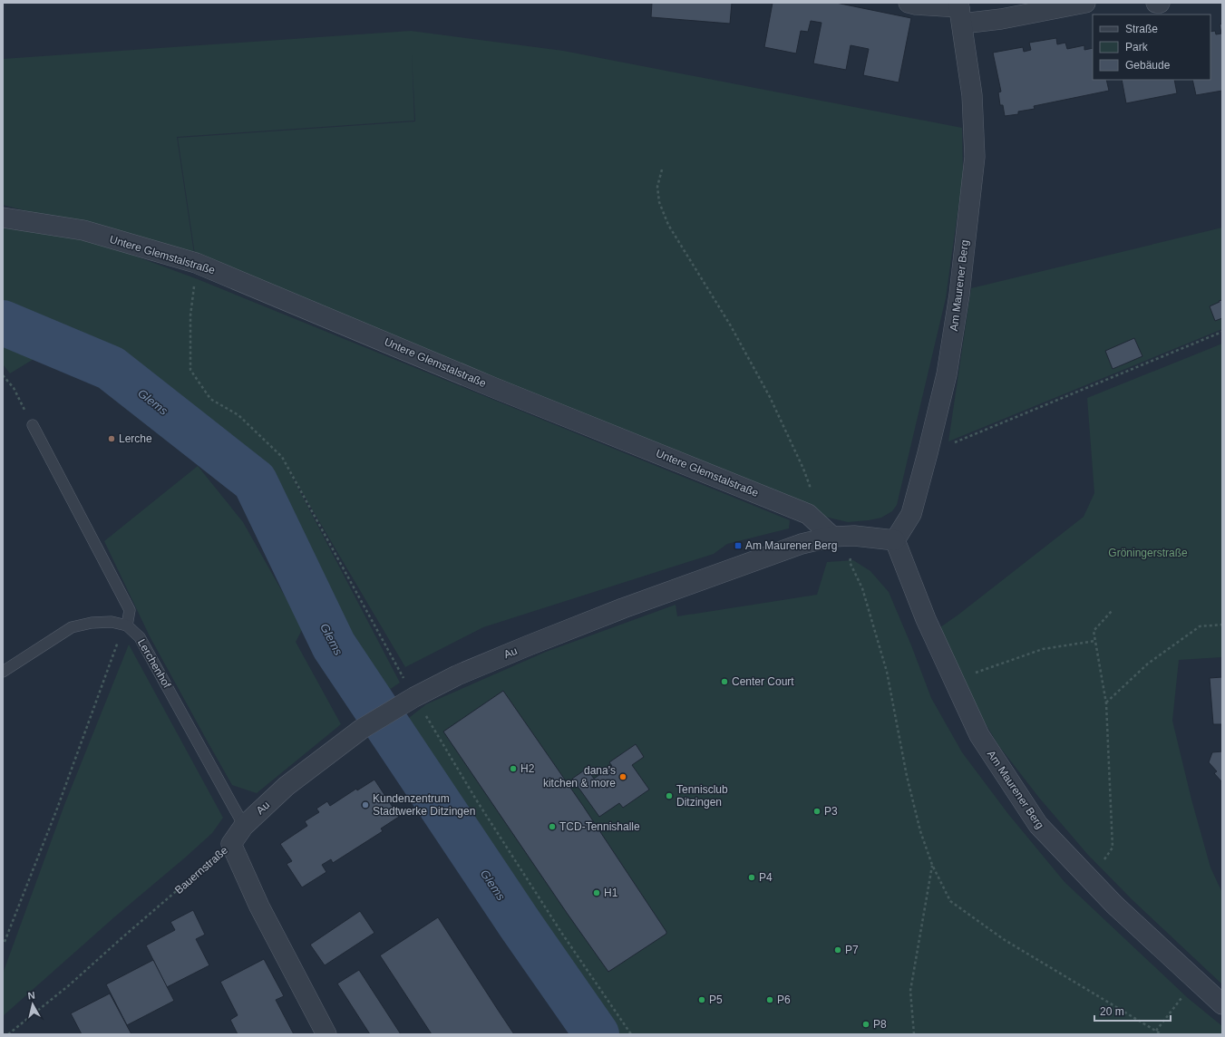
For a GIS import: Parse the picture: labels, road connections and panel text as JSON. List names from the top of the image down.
{
  "streets": {
    "street": [
      "Untere Glemstalstraße",
      "Am Maurener Berg",
      "Au",
      "Bauernstraße"
    ],
    "lane": ["Lerchenhof"]
  },
  "crossings": [
    ["Untere Glemstalstraße", "Au"],
    ["Au", "Lerchenhof"],
    ["Au", "Bauernstraße"]
  ],
  "water": ["Glems"],
  "parks": ["Gröningerstraße"],
  "places": {
    "other": [
      "Lerche",
      "Center Court",
      "H2",
      "dana's kitchen & more",
      "Tennisclub Ditzingen",
      "Kundenzentrum Stadtwerke Ditzingen",
      "P3",
      "TCD-Tennishalle",
      "P4",
      "H1",
      "P7",
      "P5",
      "P6",
      "P8"
    ],
    "transit": ["Am Maurener Berg"]
  },
  "legend": ["Straße", "Park", "Gebäude"],
  "scale_bar": "20 m",
  "north": "top"
}
